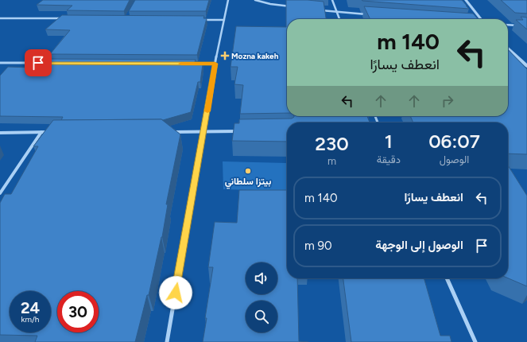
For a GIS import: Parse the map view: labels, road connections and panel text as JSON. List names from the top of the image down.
{
  "places": {
    "health": ["Mozna kakeh"],
    "other": ["بيتزا سلطاني"]
  },
  "page": {
    "turn": ["140 m", "انعطف يسارًا"],
    "eta": [
      "06:07",
      "الوصول",
      "1",
      "دقيقة",
      "230",
      "m"
    ],
    "list": [
      {
        "name": "انعطف يسارًا",
        "value": "140 m"
      },
      {
        "name": "الوصول إلى الوجهة",
        "value": "90 m"
      }
    ],
    "speed": "24 km/h",
    "limit": "30"
  }
}
